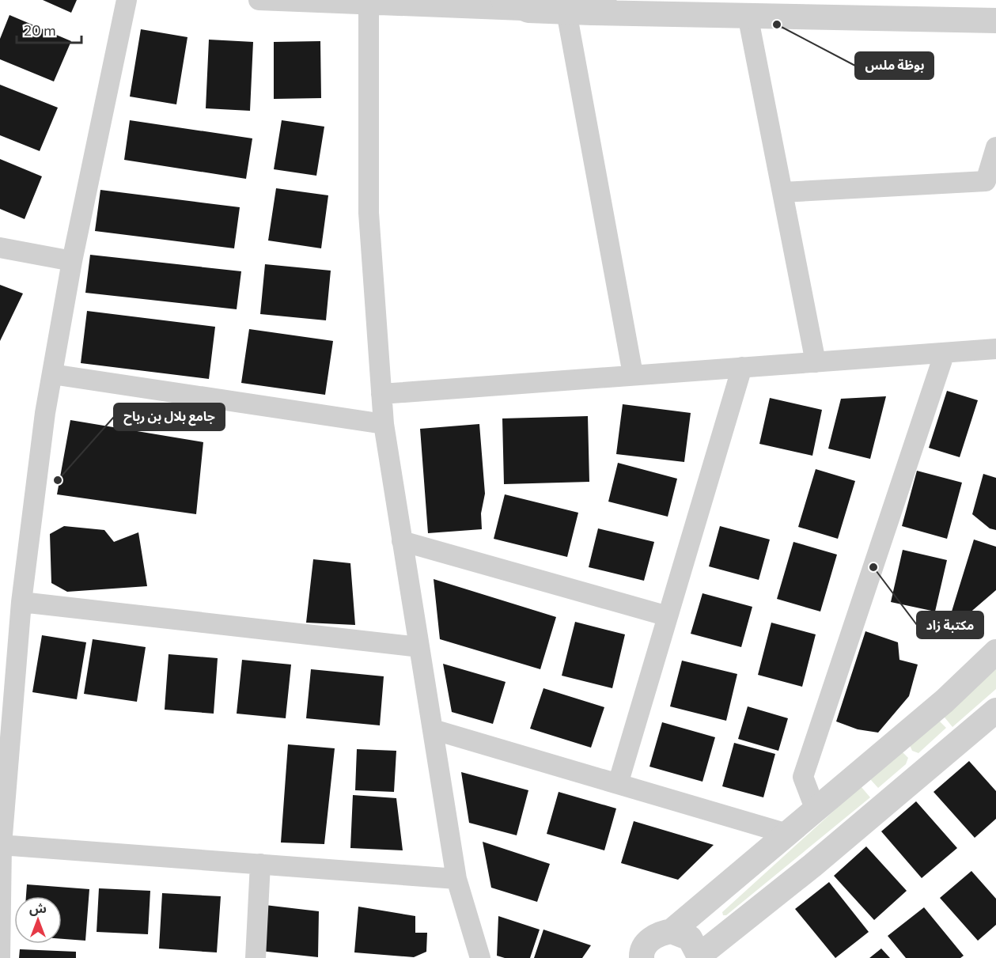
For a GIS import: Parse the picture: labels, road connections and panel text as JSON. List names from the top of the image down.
{
  "places": ["بوظة ملس", "جامع بلال بن رباح", "مكتبة زاد"],
  "scale_bar": "20 m",
  "north": "top"
}
